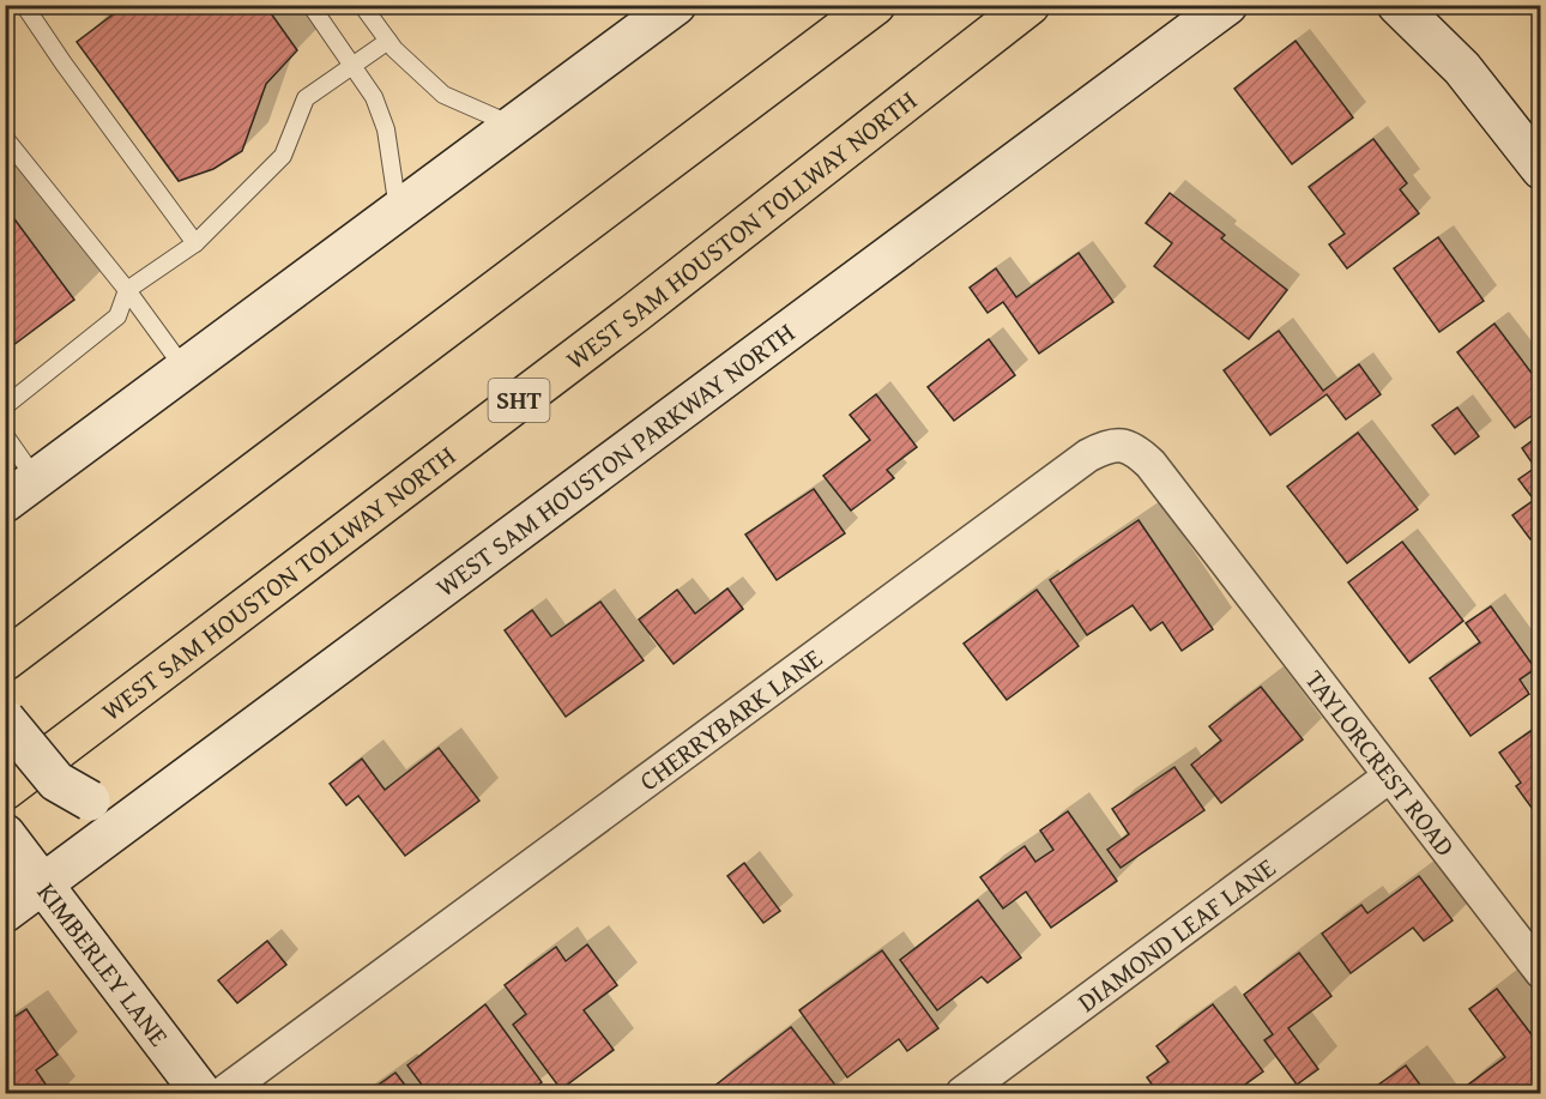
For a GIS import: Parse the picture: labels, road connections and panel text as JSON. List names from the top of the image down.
{
  "streets": {
    "highway": ["WEST SAM HOUSTON TOLLWAY NORTH", "SHT"],
    "main road": ["WEST SAM HOUSTON PARKWAY NORTH", "KIMBERLEY LANE"],
    "street": ["CHERRYBARK LANE", "TAYLORCREST ROAD", "DIAMOND LEAF LANE"]
  },
  "crossings": [
    ["WEST SAM HOUSTON PARKWAY NORTH", "KIMBERLEY LANE"],
    ["CHERRYBARK LANE", "TAYLORCREST ROAD"],
    ["TAYLORCREST ROAD", "DIAMOND LEAF LANE"]
  ]
}
